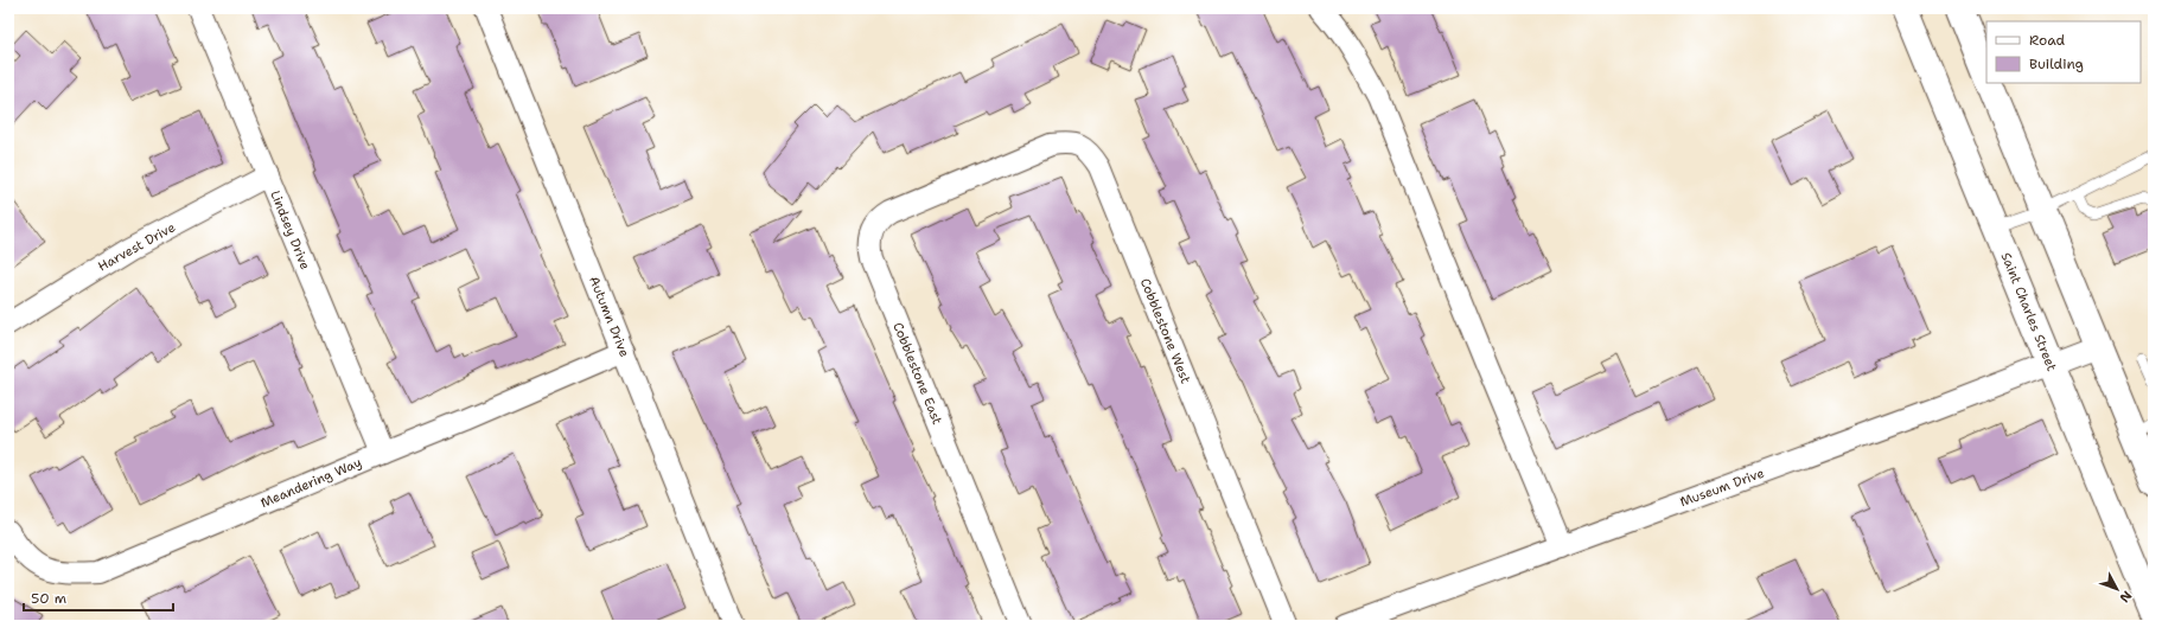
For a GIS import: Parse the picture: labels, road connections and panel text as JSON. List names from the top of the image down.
{
  "streets": {
    "street": [
      "Lindsey Drive",
      "Harvest Drive",
      "Saint Charles Street",
      "Autumn Drive",
      "Cobblestone West",
      "Cobblestone East",
      "Meandering Way",
      "Museum Drive"
    ]
  },
  "crossings": [
    ["Lindsey Drive", "Harvest Drive"],
    ["Lindsey Drive", "Meandering Way"],
    ["Saint Charles Street", "Museum Drive"],
    ["Autumn Drive", "Meandering Way"],
    ["Cobblestone West", "Cobblestone East"]
  ],
  "legend": ["Road", "Building"],
  "scale_bar": "50 m",
  "north": "bottom right"
}
